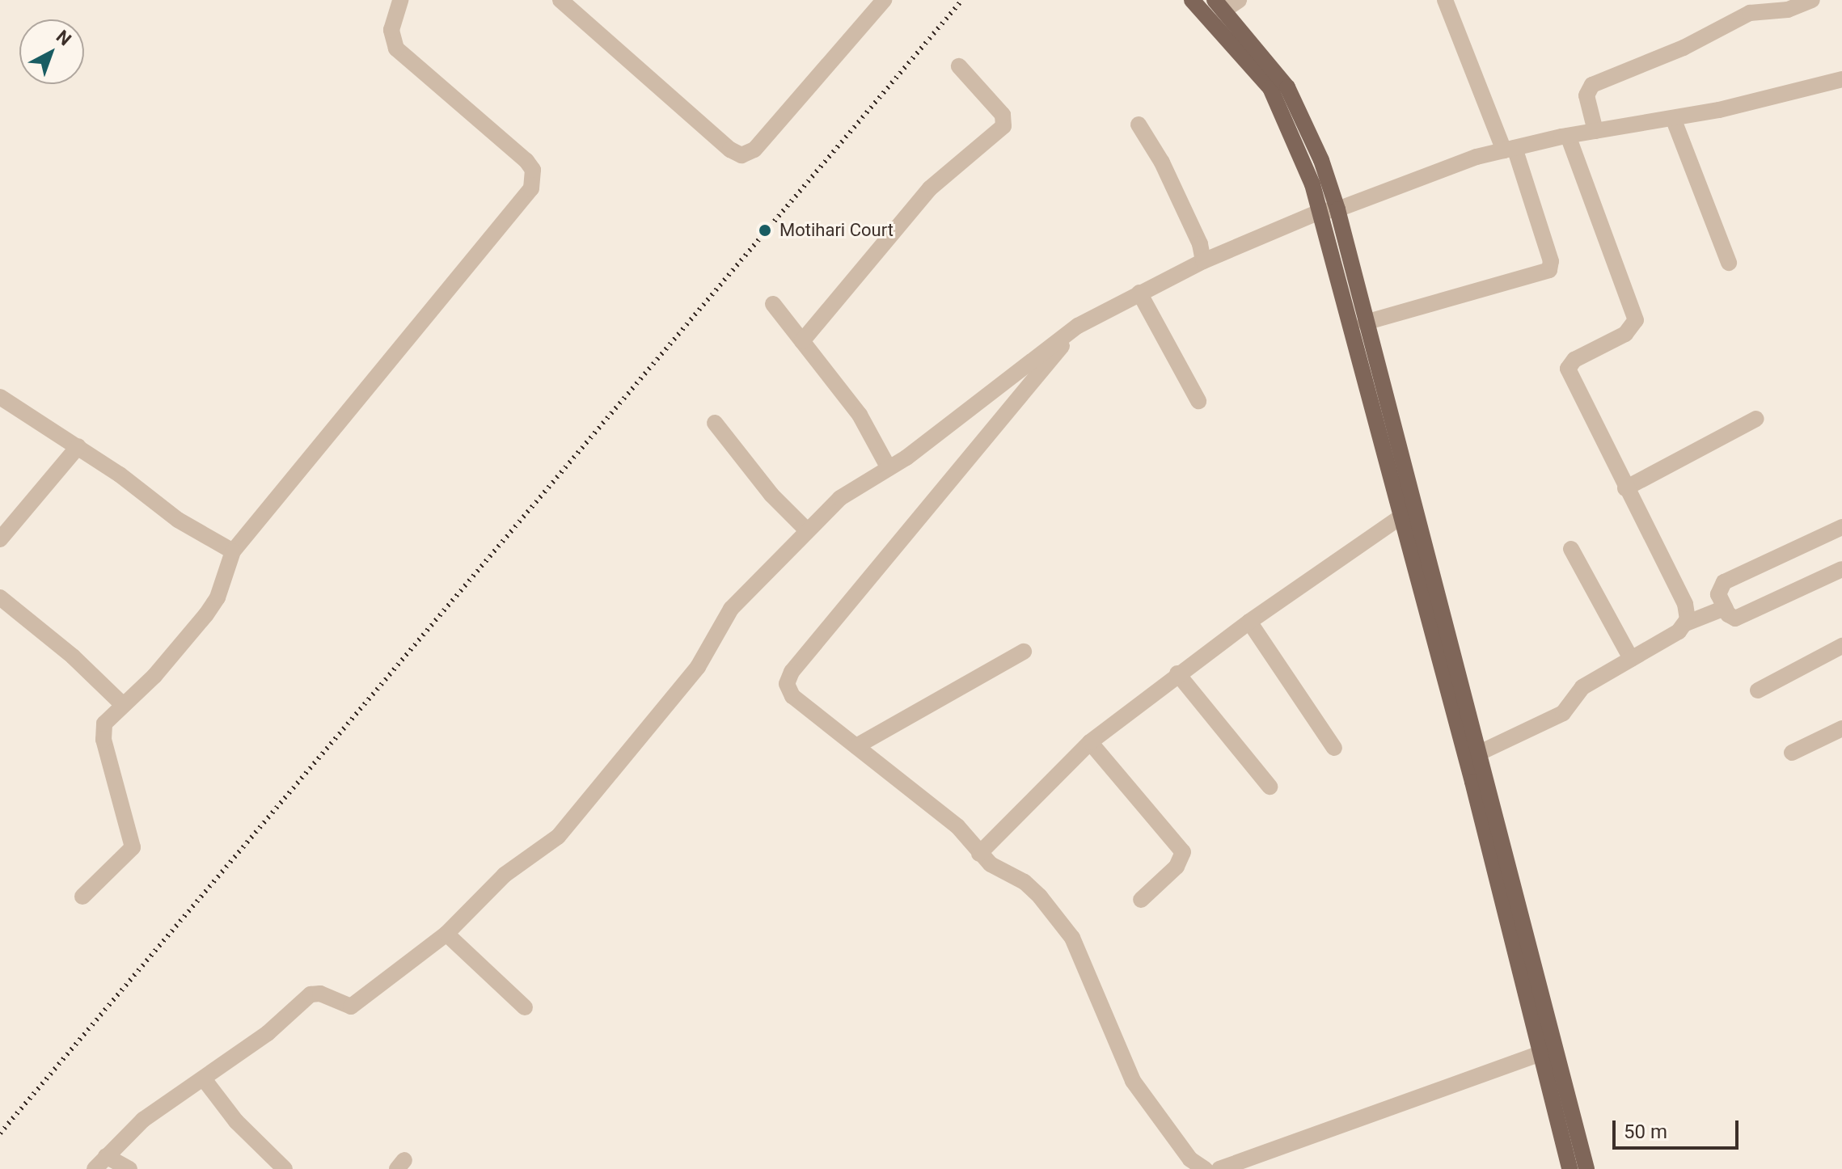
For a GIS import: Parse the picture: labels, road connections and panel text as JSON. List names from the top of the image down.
{
  "places": ["Motihari Court"],
  "scale_bar": "50 m",
  "north": "top right"
}
